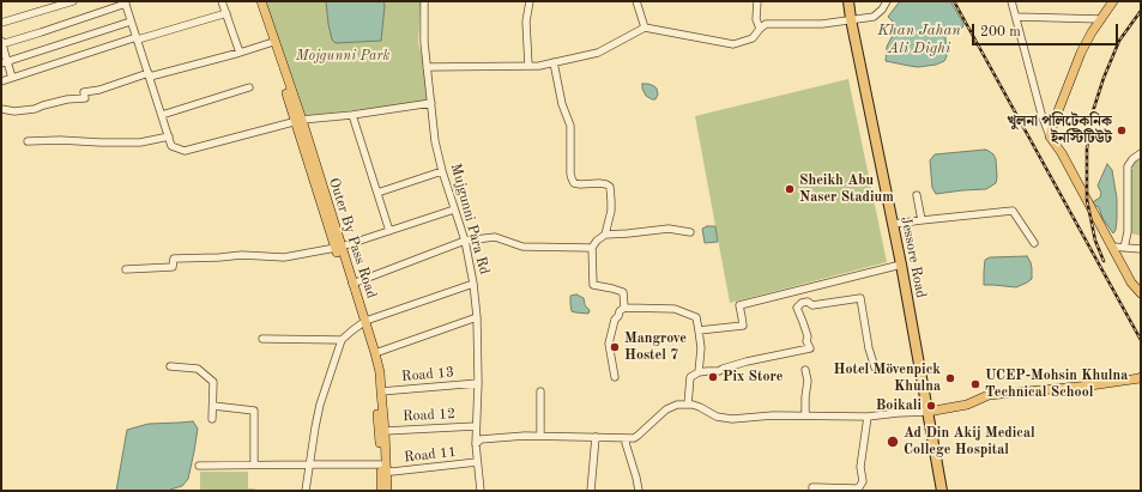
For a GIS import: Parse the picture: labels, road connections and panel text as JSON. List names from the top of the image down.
{
  "streets": {
    "highway": ["Jessore Road"],
    "main road": ["Outer By Pass Road"],
    "street": [
      "Mujgunni Para Rd",
      "Road 13",
      "Road 12",
      "Road 11"
    ]
  },
  "crossings": [
    ["Mujgunni Para Rd", "Road 13"],
    ["Mujgunni Para Rd", "Road 12"],
    ["Mujgunni Para Rd", "Road 11"],
    ["Outer By Pass Road", "Road 13"],
    ["Outer By Pass Road", "Road 12"],
    ["Outer By Pass Road", "Road 11"]
  ],
  "water": ["Khan Jahan Ali Dighi"],
  "parks": ["Mojgunni Park"],
  "places": [
    "খুলনা পলিটেকনিক ইনস্টিটিউট",
    "Sheikh Abu Naser Stadium",
    "Mangrove Hostel 7",
    "Pix Store",
    "Hotel Mövenpick Khulna",
    "UCEP-Mohsin Khulna Technical School",
    "Boikali",
    "Ad Din Akij Medical College Hospital"
  ],
  "scale_bar": "200 m"
}
